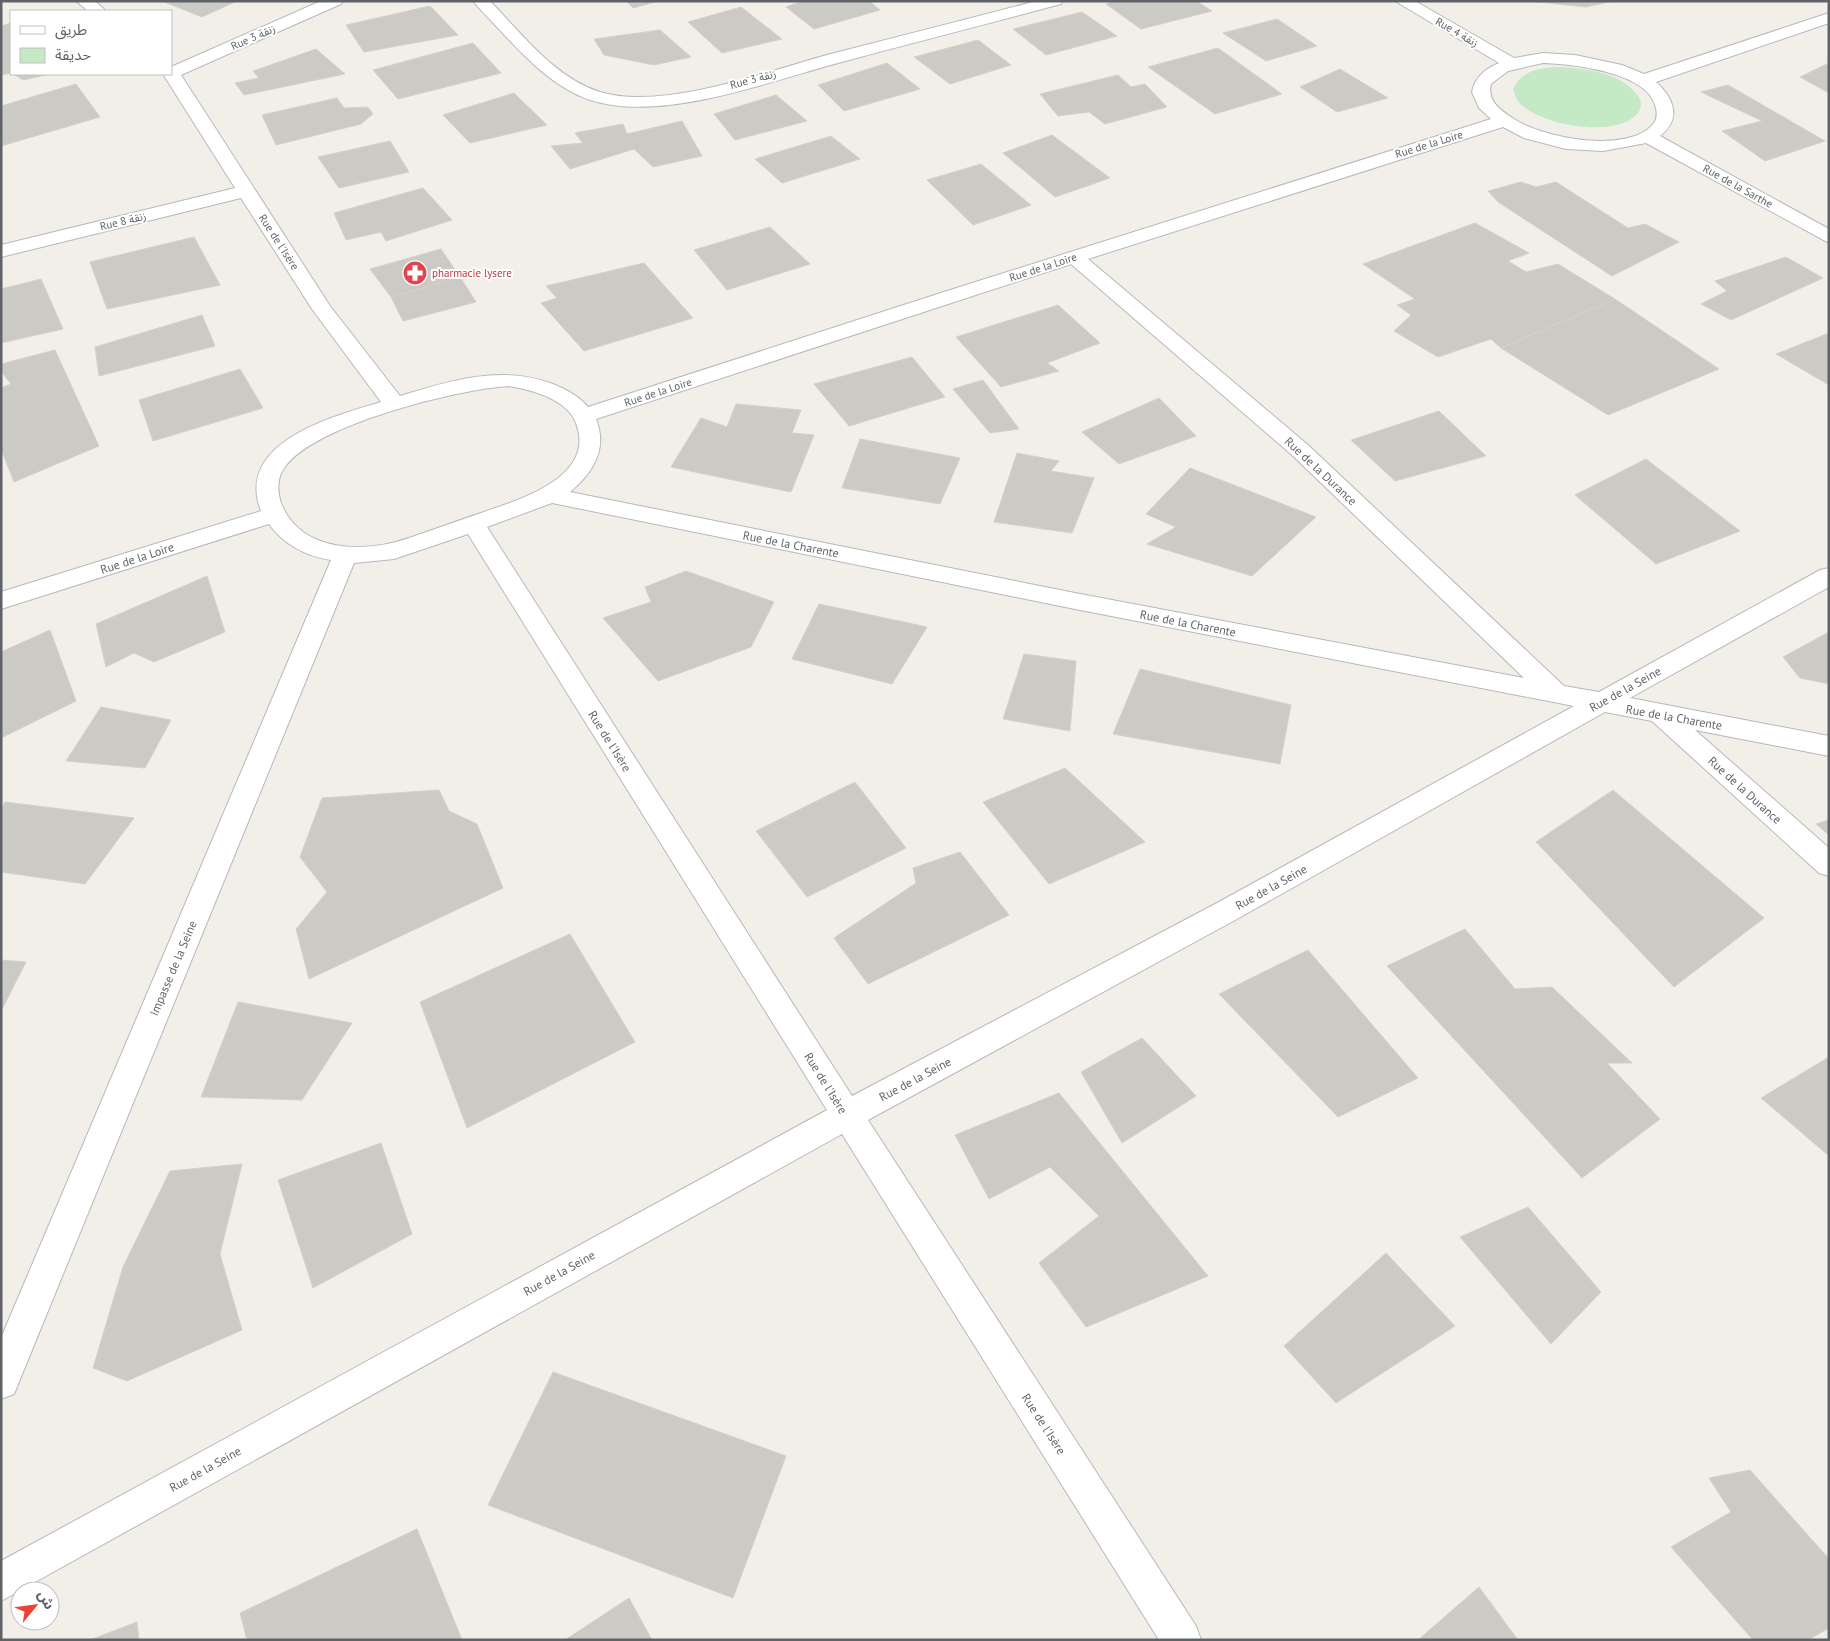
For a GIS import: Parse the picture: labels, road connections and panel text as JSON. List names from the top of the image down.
{
  "streets": {
    "street": [
      "Rue 4 زنقة",
      "Rue 3 زنقة",
      "Rue de la Loire",
      "Rue de la Sarthe",
      "Rue 8 زنقة",
      "Rue de l'Isère",
      "Rue de la Durance",
      "Rue de la Charente",
      "Rue de la Seine",
      "Impasse de la Seine"
    ]
  },
  "crossings": [
    ["Rue de la Loire", "Rue de la Durance"],
    ["Rue 8 زنقة", "Rue de l'Isère"],
    ["Rue de l'Isère", "Rue de la Seine"],
    ["Rue de la Durance", "Rue de la Charente"],
    ["Rue de la Charente", "Rue de la Seine"]
  ],
  "places": {
    "pharmacy": ["pharmacie lysere"]
  },
  "legend": ["طريق", "حديقة"],
  "north": "top right"
}
